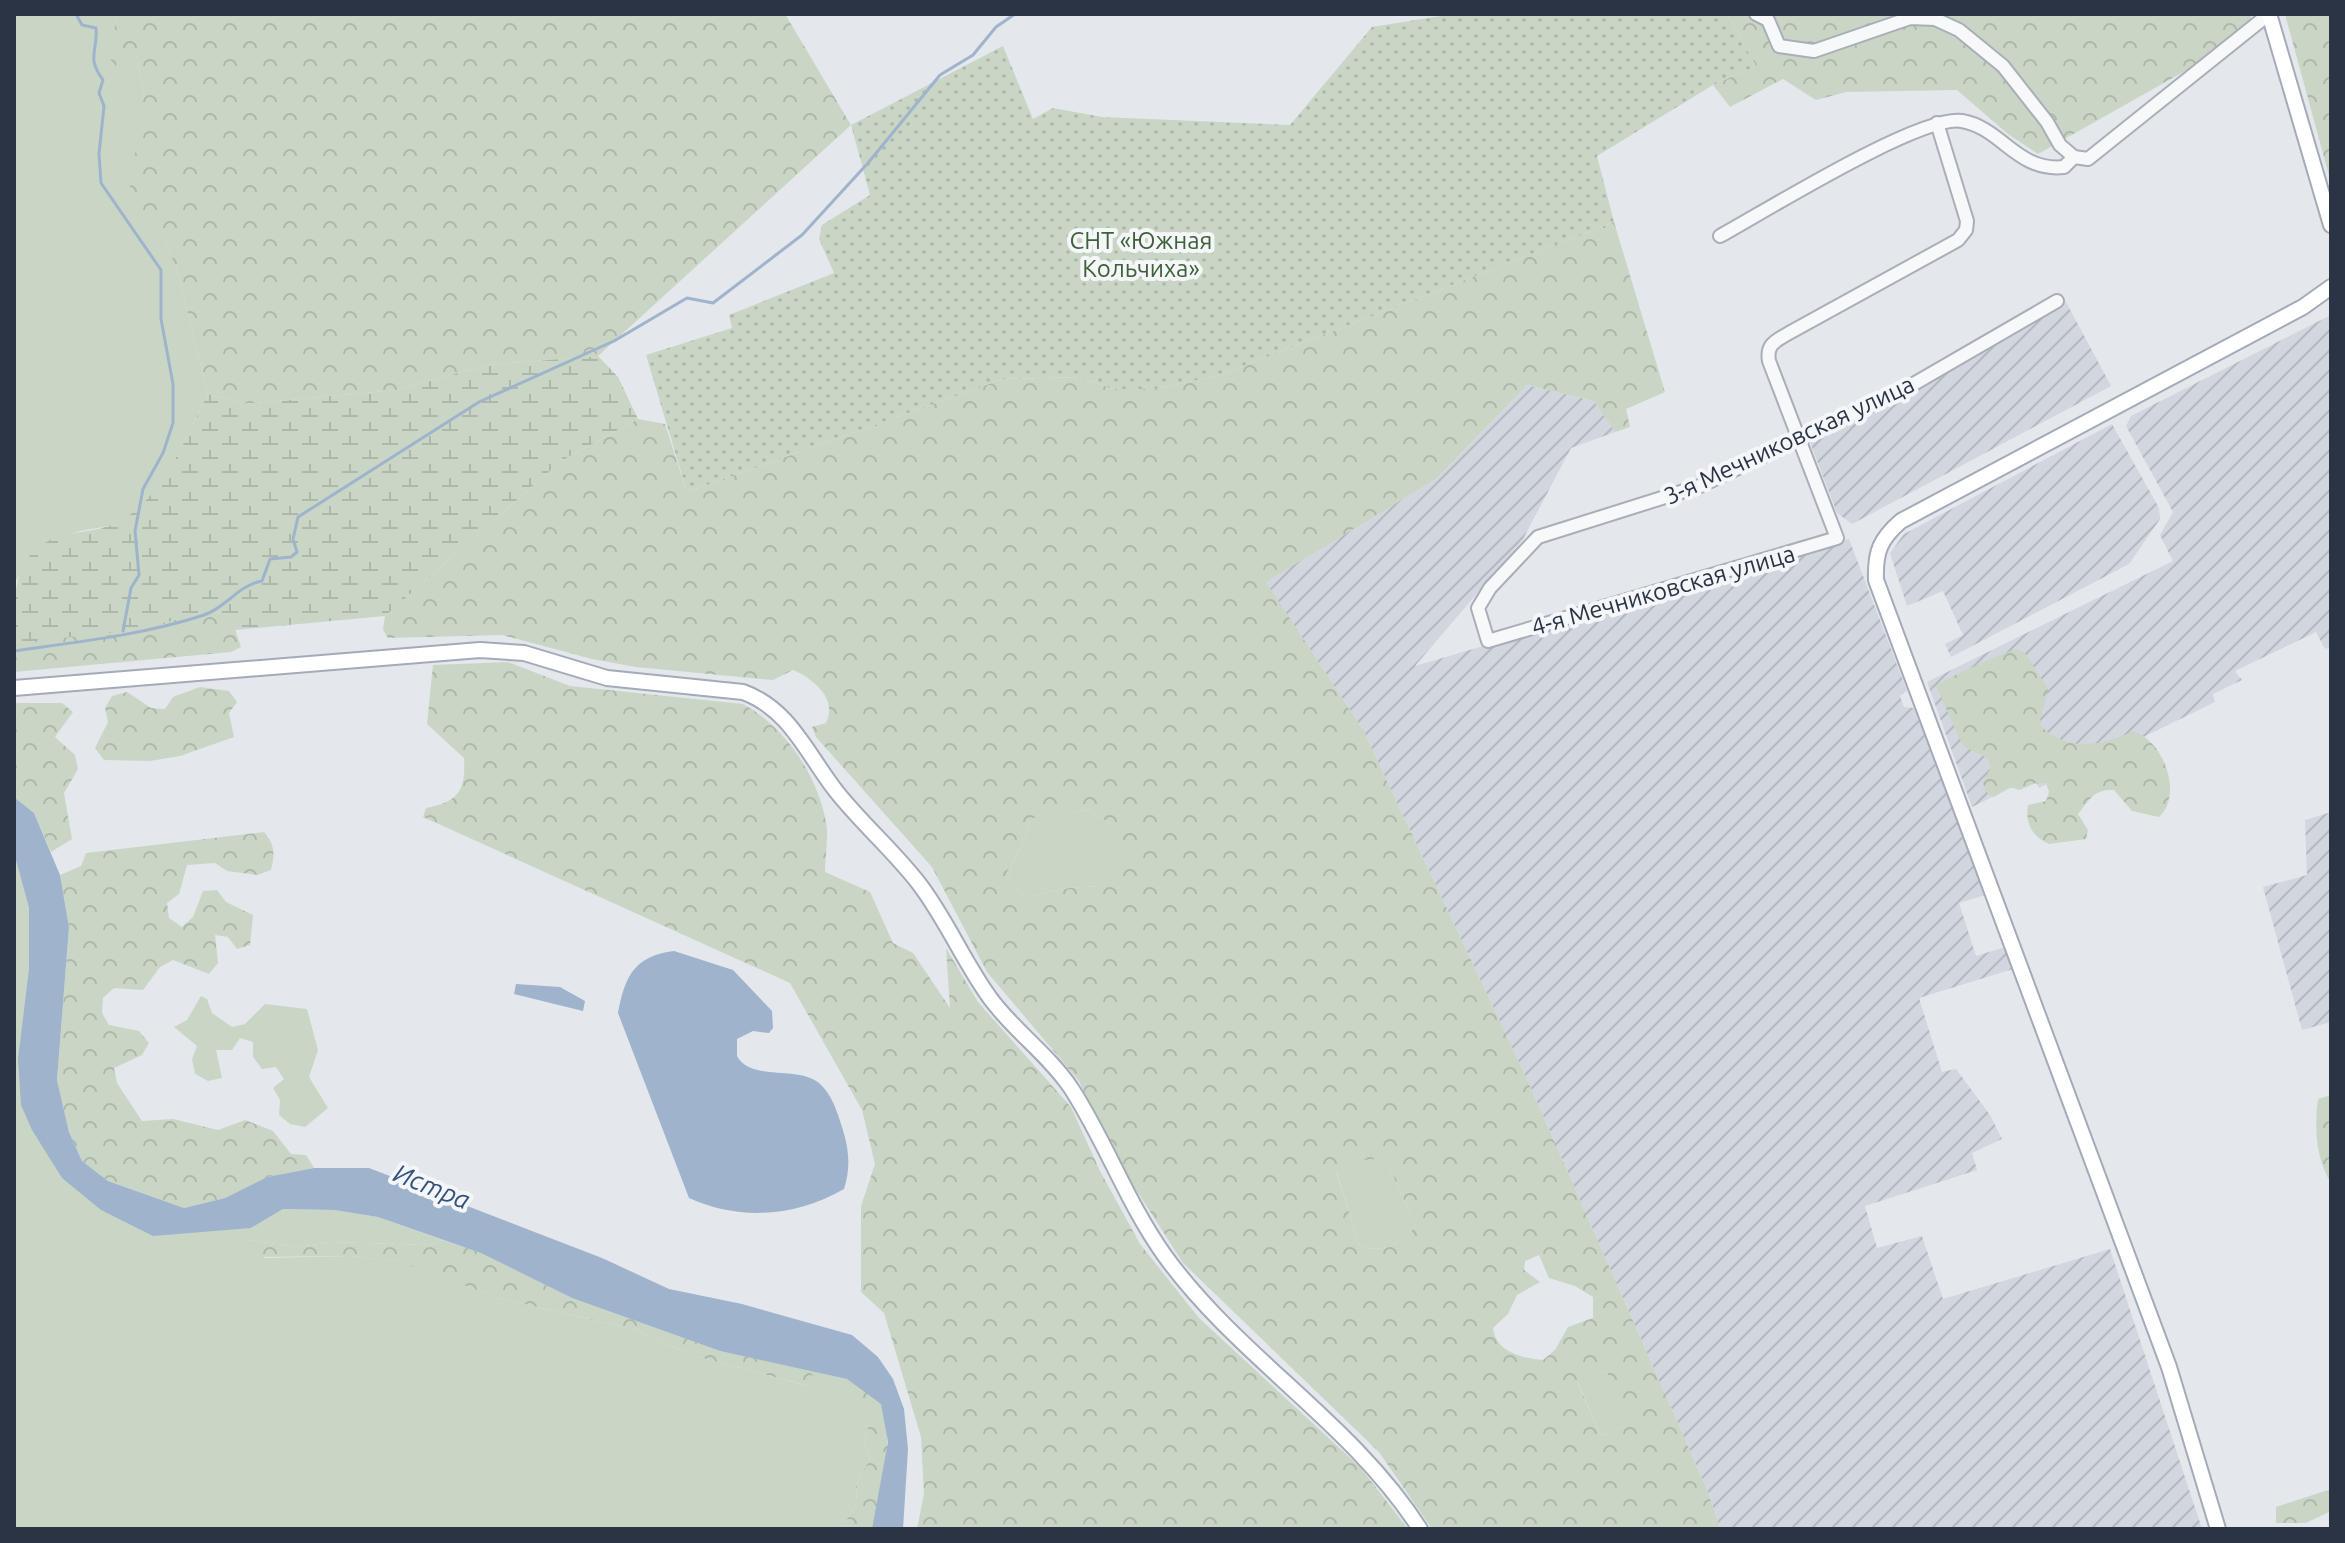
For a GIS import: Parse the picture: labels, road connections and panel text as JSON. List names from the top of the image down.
{
  "streets": {
    "street": ["3-я Мечниковская улица", "4-я Мечниковская улица"]
  },
  "crossings": [
    ["3-я Мечниковская улица", "4-я Мечниковская улица"]
  ],
  "water": ["Истра"],
  "parks": ["СНТ «Южная Кольчиха»"]
}
